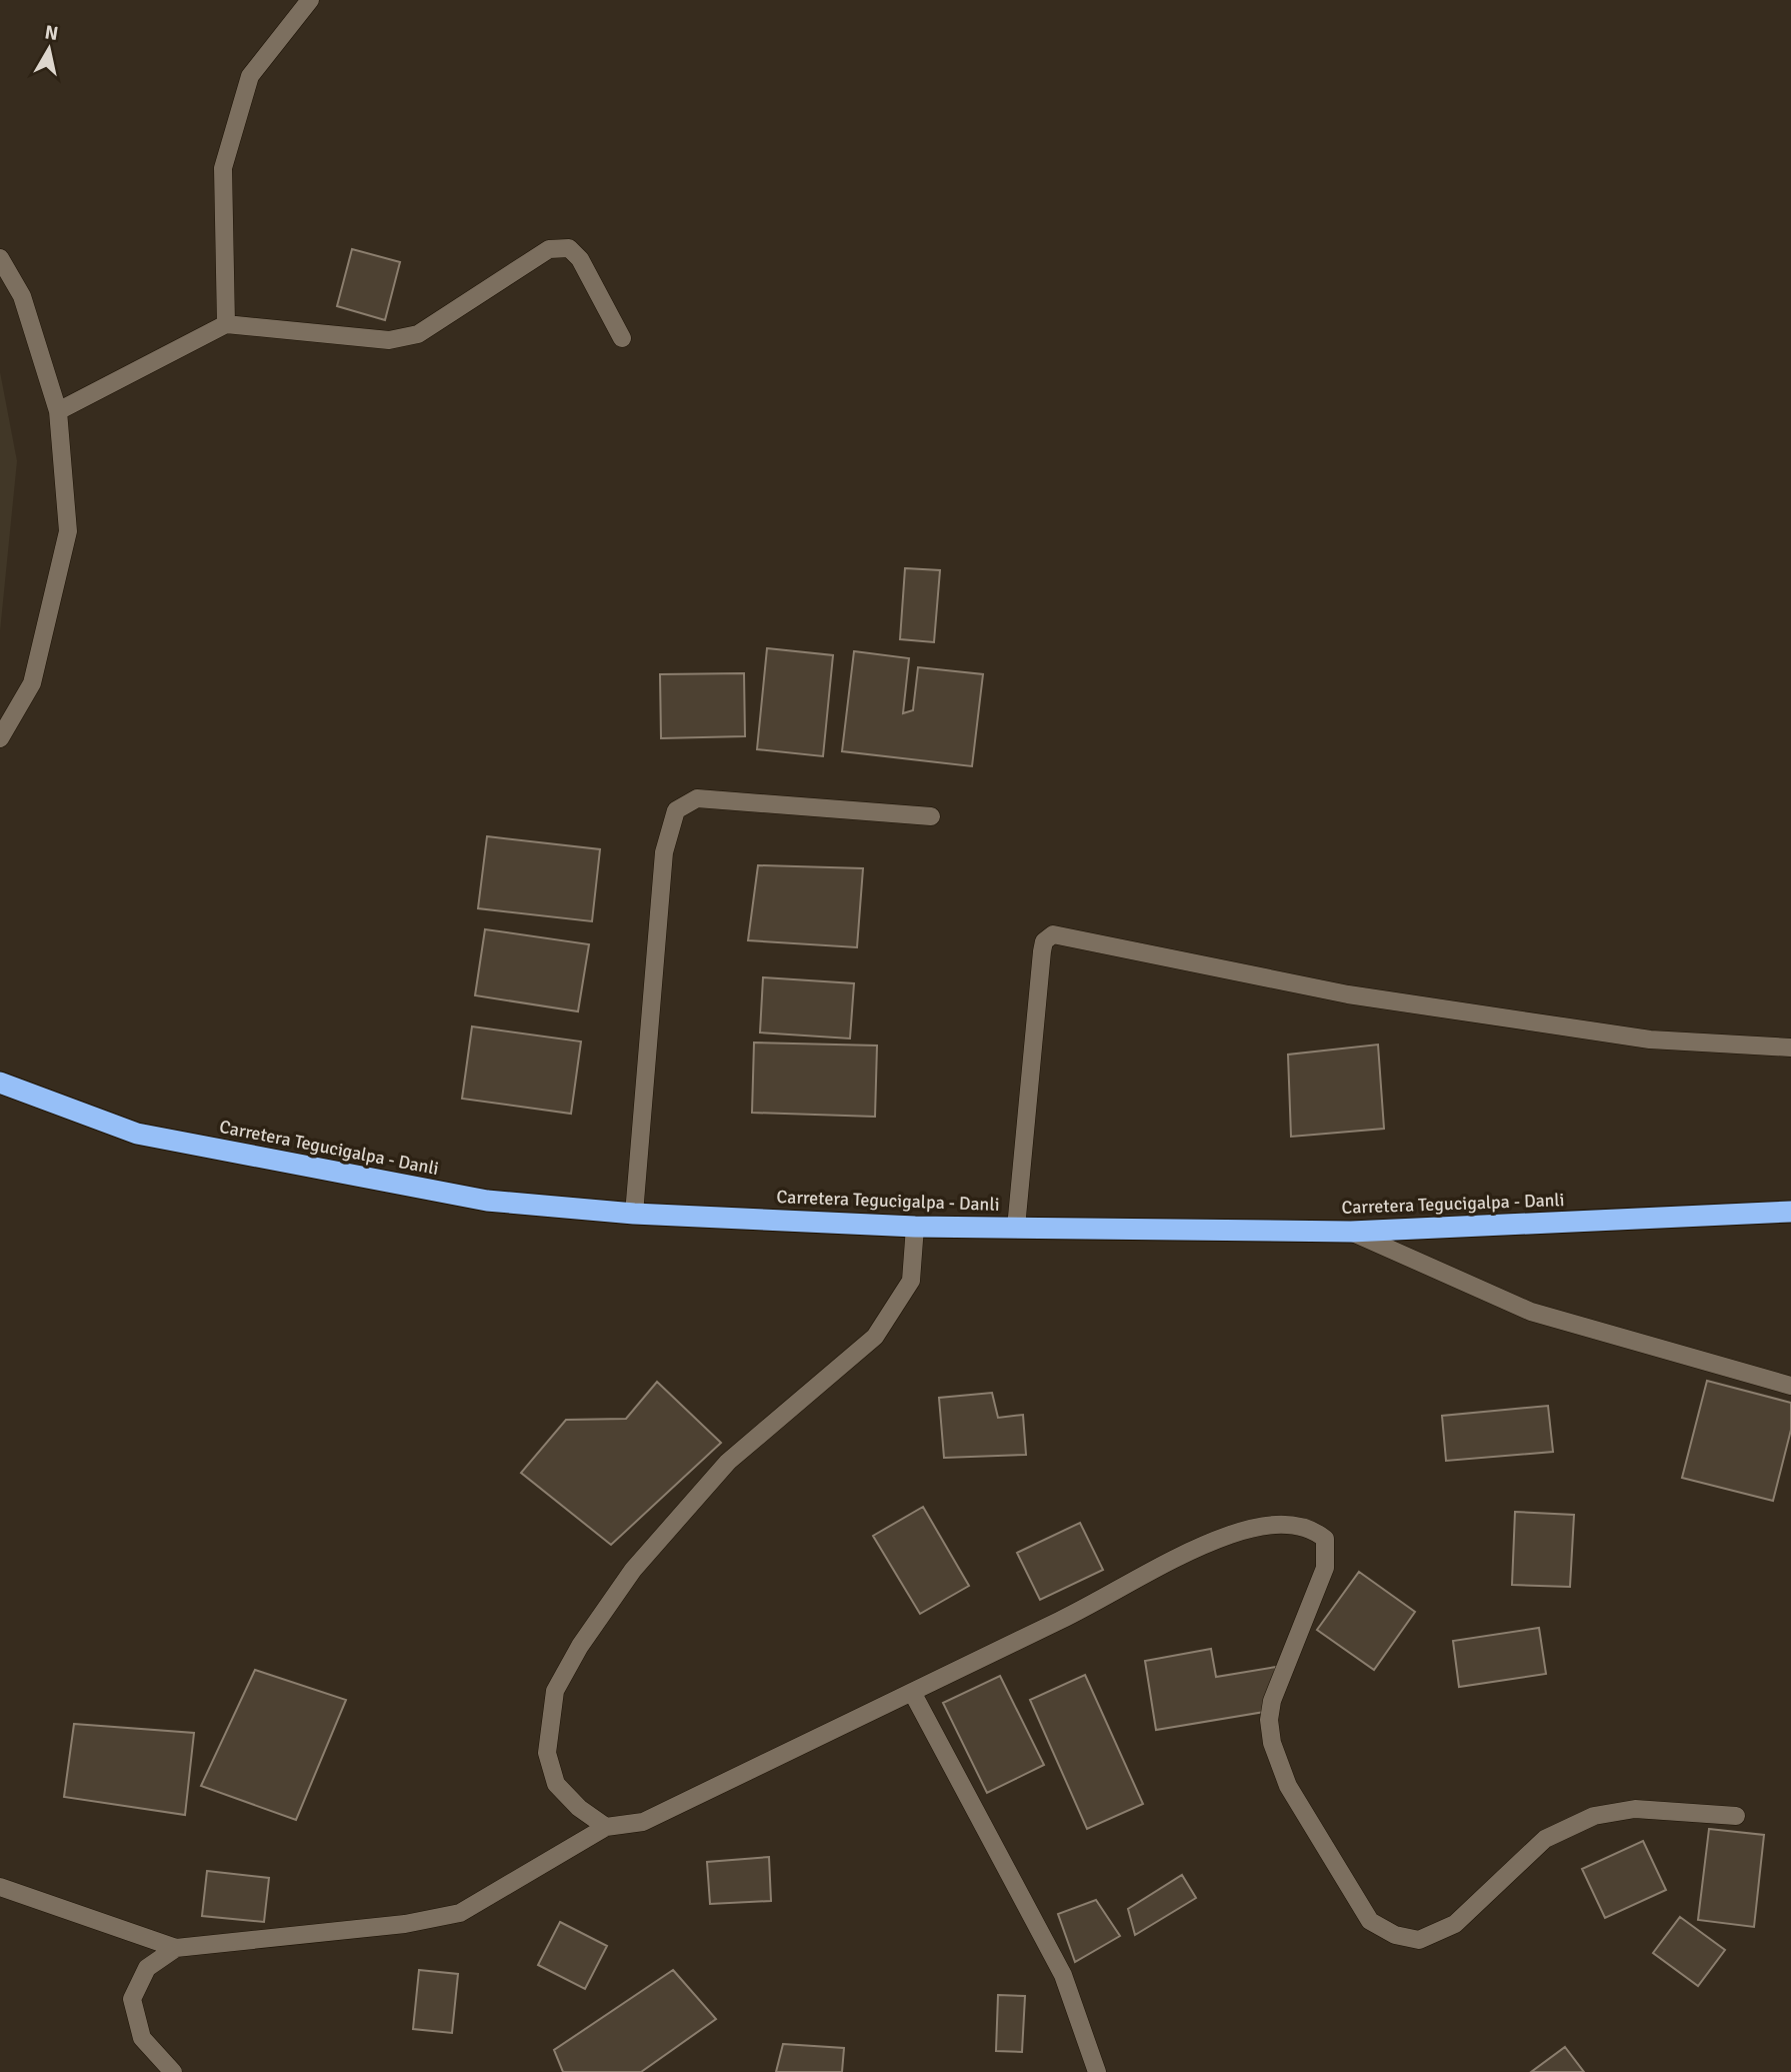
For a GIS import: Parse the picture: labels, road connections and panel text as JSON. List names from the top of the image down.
{
  "streets": {
    "highway": ["Carretera Tegucigalpa - Danli"]
  },
  "north": "top"
}
